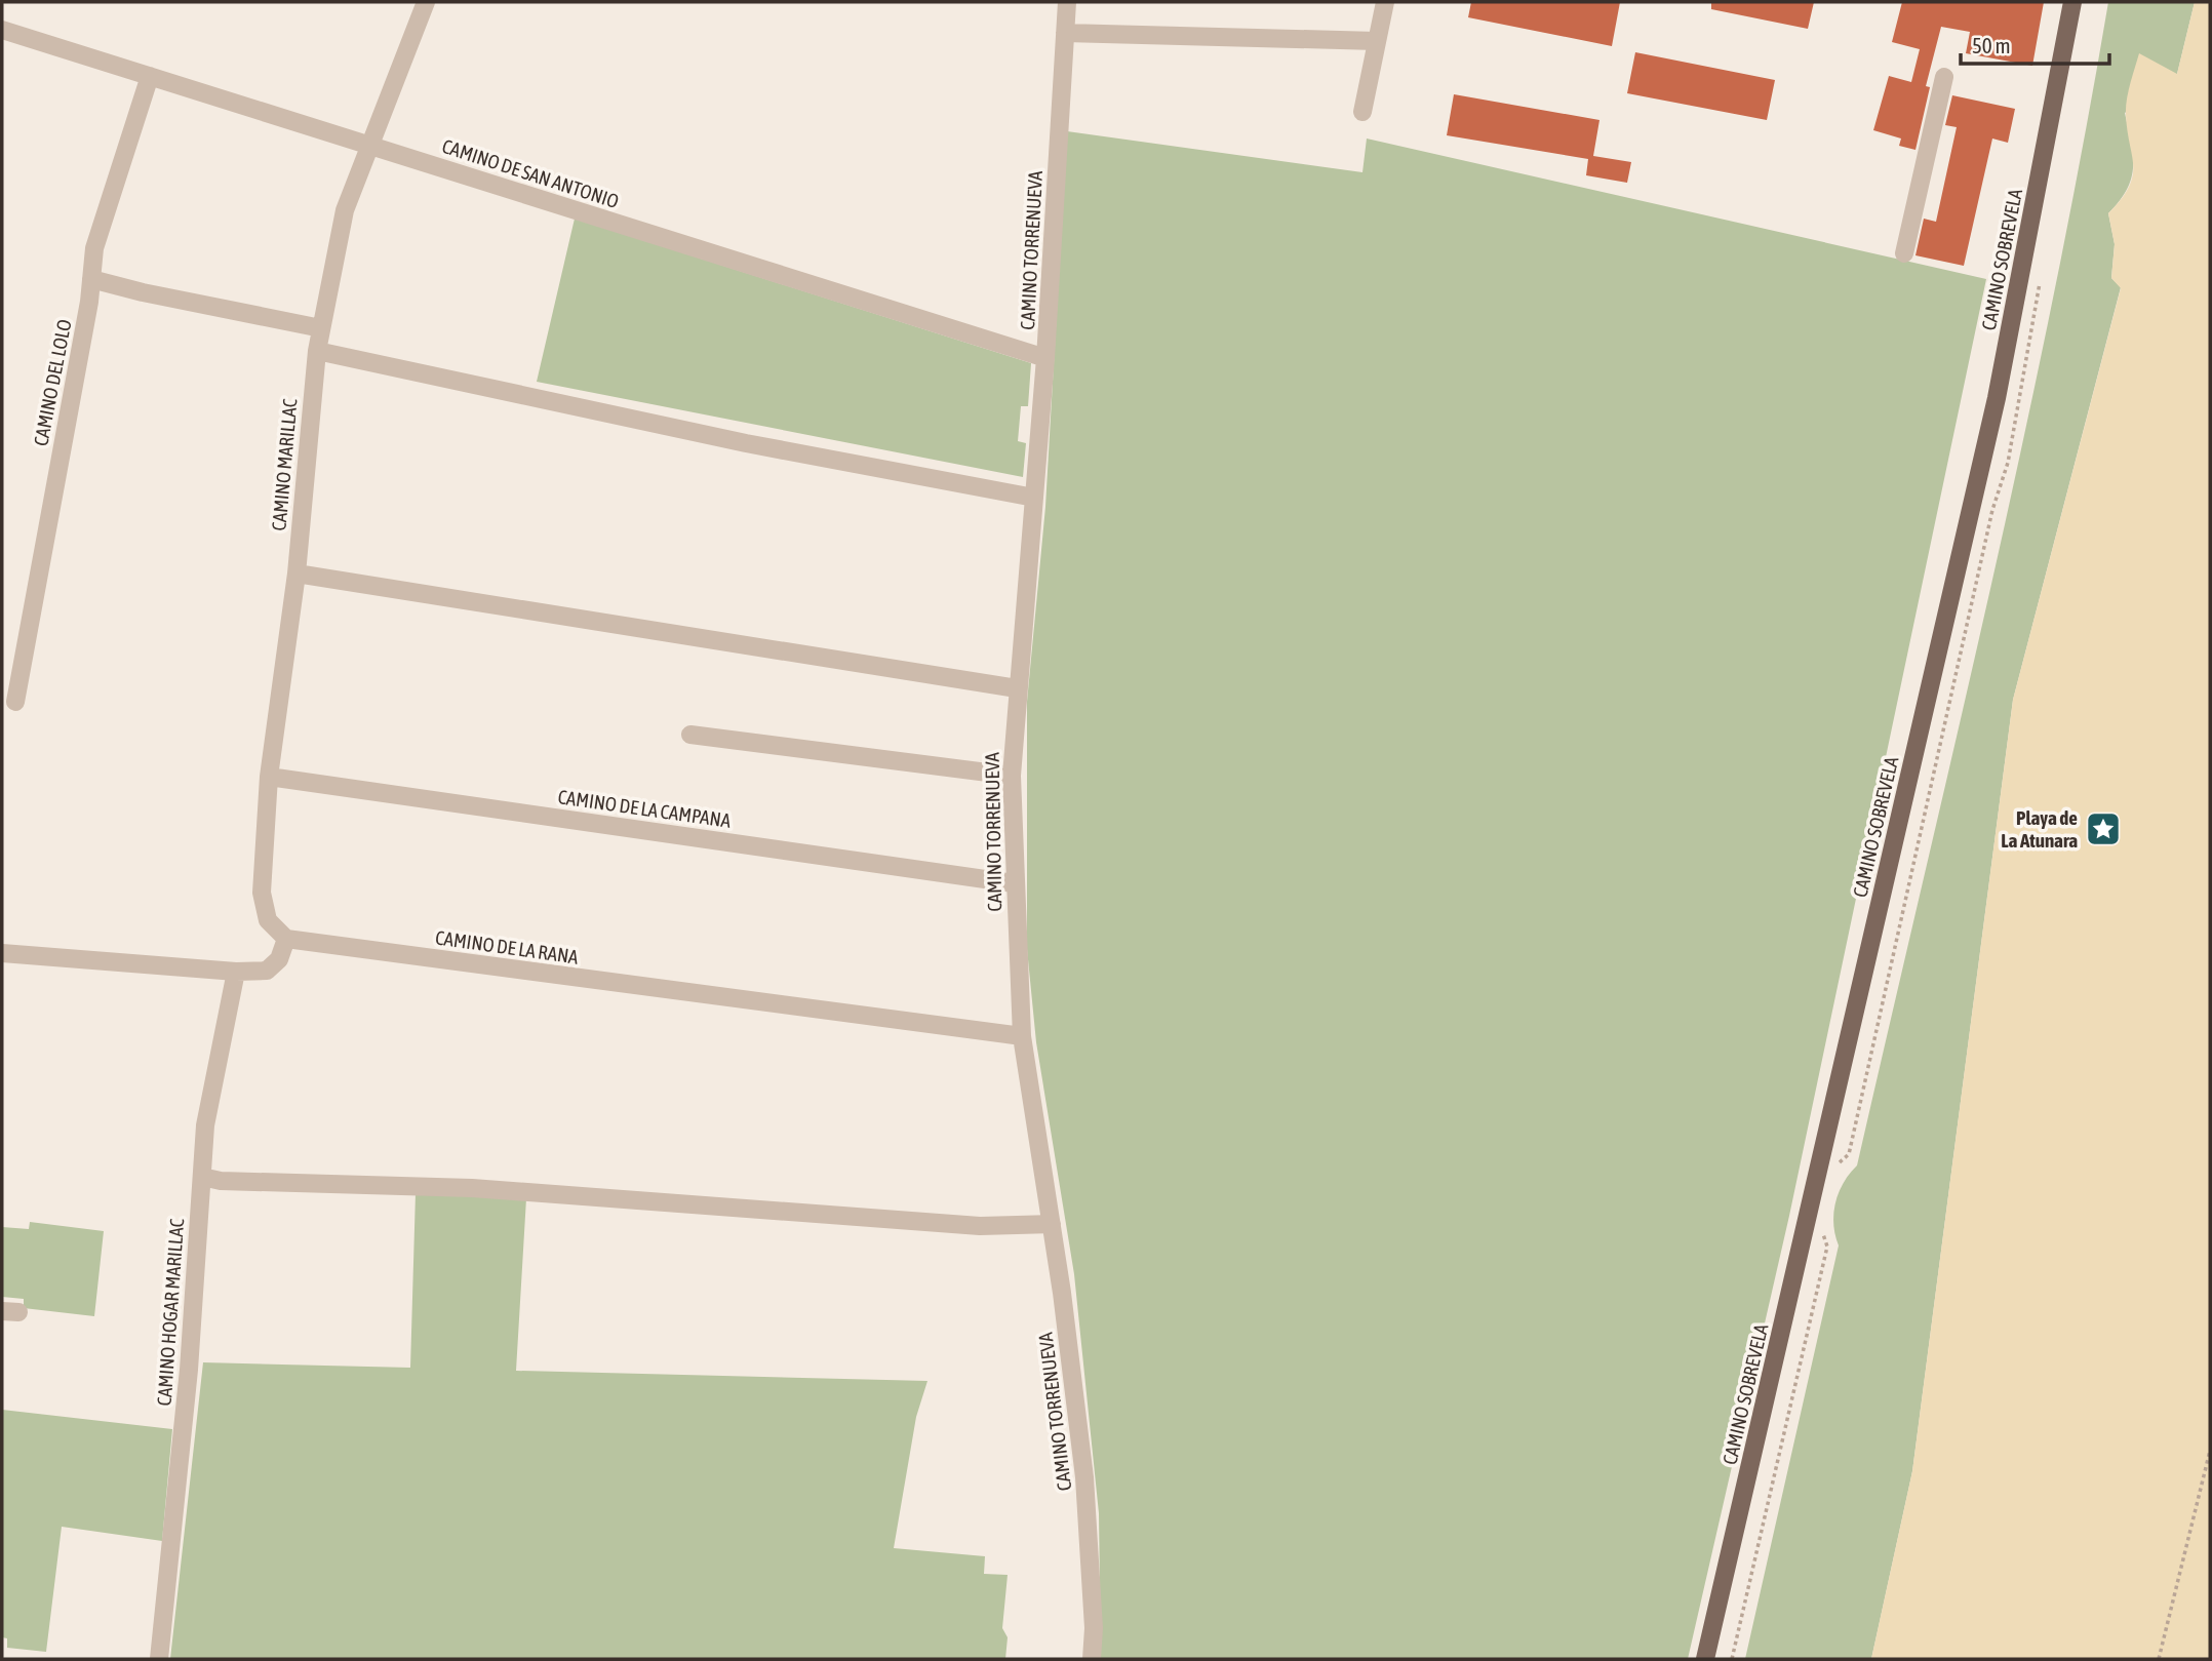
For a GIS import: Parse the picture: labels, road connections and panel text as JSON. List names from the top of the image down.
{
  "streets": {
    "main road": ["CAMINO SOBREVELA"],
    "street": [
      "CAMINO DE SAN ANTONIO",
      "CAMINO TORRENUEVA",
      "CAMINO DEL LOLO",
      "CAMINO MARILLAC",
      "CAMINO DE LA CAMPANA",
      "CAMINO DE LA RANA",
      "CAMINO HOGAR MARILLAC"
    ]
  },
  "crossings": [
    ["CAMINO DE SAN ANTONIO", "CAMINO TORRENUEVA"],
    ["CAMINO DE SAN ANTONIO", "CAMINO DEL LOLO"],
    ["CAMINO DE SAN ANTONIO", "CAMINO MARILLAC"],
    ["CAMINO TORRENUEVA", "CAMINO DE LA CAMPANA"],
    ["CAMINO TORRENUEVA", "CAMINO DE LA RANA"],
    ["CAMINO MARILLAC", "CAMINO DE LA CAMPANA"],
    ["CAMINO MARILLAC", "CAMINO DE LA RANA"]
  ],
  "places": {
    "place": ["Playa de La Atunara"]
  },
  "scale_bar": "50 m"
}
